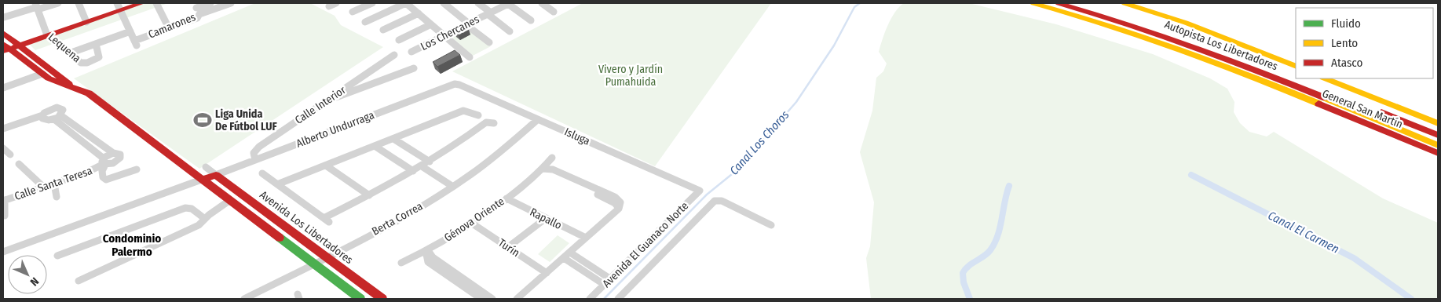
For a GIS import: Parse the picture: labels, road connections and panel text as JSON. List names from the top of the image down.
{
  "streets": {
    "main road": ["Autopista Los Libertadores", "General San Martín", "Avenida Los Libertadores"],
    "street": [
      "Camarones",
      "Los Chercanes",
      "Lequena",
      "Calle Interior",
      "Alberto Undurraga",
      "Isluga",
      "Calle Santa Teresa",
      "Berta Correa",
      "Rapallo",
      "Génova Oriente",
      "Avenida El Guanaco Norte",
      "Turín"
    ]
  },
  "crossings": [
    ["Camarones", "Lequena"],
    ["Calle Interior", "Alberto Undurraga"],
    ["Alberto Undurraga", "Isluga"],
    ["Alberto Undurraga", "Avenida Los Libertadores"],
    ["Isluga", "Berta Correa"],
    ["Isluga", "Avenida El Guanaco Norte"],
    ["Berta Correa", "Avenida Los Libertadores"],
    ["Rapallo", "Génova Oriente"],
    ["Génova Oriente", "Turín"]
  ],
  "districts": ["Condominio Palermo"],
  "water": ["Canal Los Choros", "Canal El Carmen"],
  "parks": ["Vivero y Jardín Pumahuida"],
  "places": {
    "sports": ["Liga Unida De Fútbol LUF"]
  },
  "legend": ["Fluido", "Lento", "Atasco"],
  "north": "bottom right"
}
